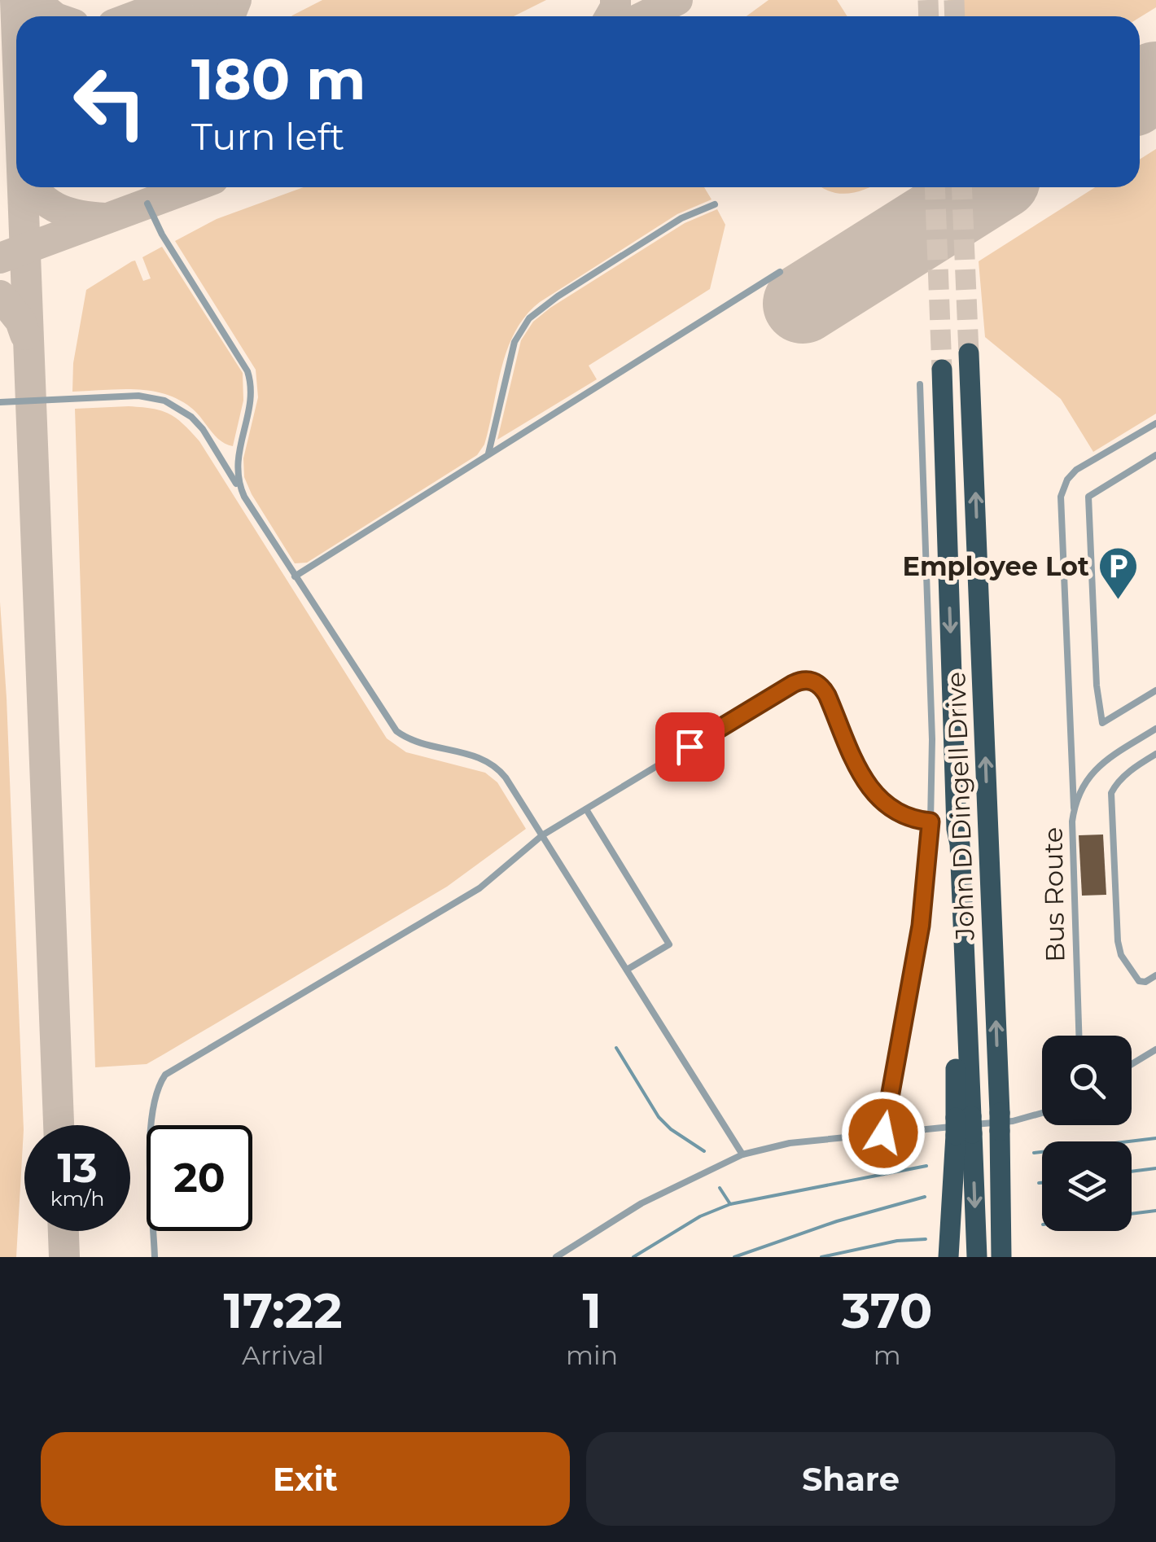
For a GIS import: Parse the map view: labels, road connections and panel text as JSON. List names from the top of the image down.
{
  "streets": {
    "highway": ["John D Dingell Drive"],
    "lane": ["Bus Route"]
  },
  "places": {
    "parking": ["Employee Lot"]
  },
  "page": {
    "turn": ["180 m", "Turn left"],
    "speed": "13 km/h",
    "limit": "20",
    "eta": [
      "17:22",
      "Arrival",
      "1",
      "min",
      "370",
      "m"
    ],
    "buttons": ["Exit", "Share"]
  }
}
